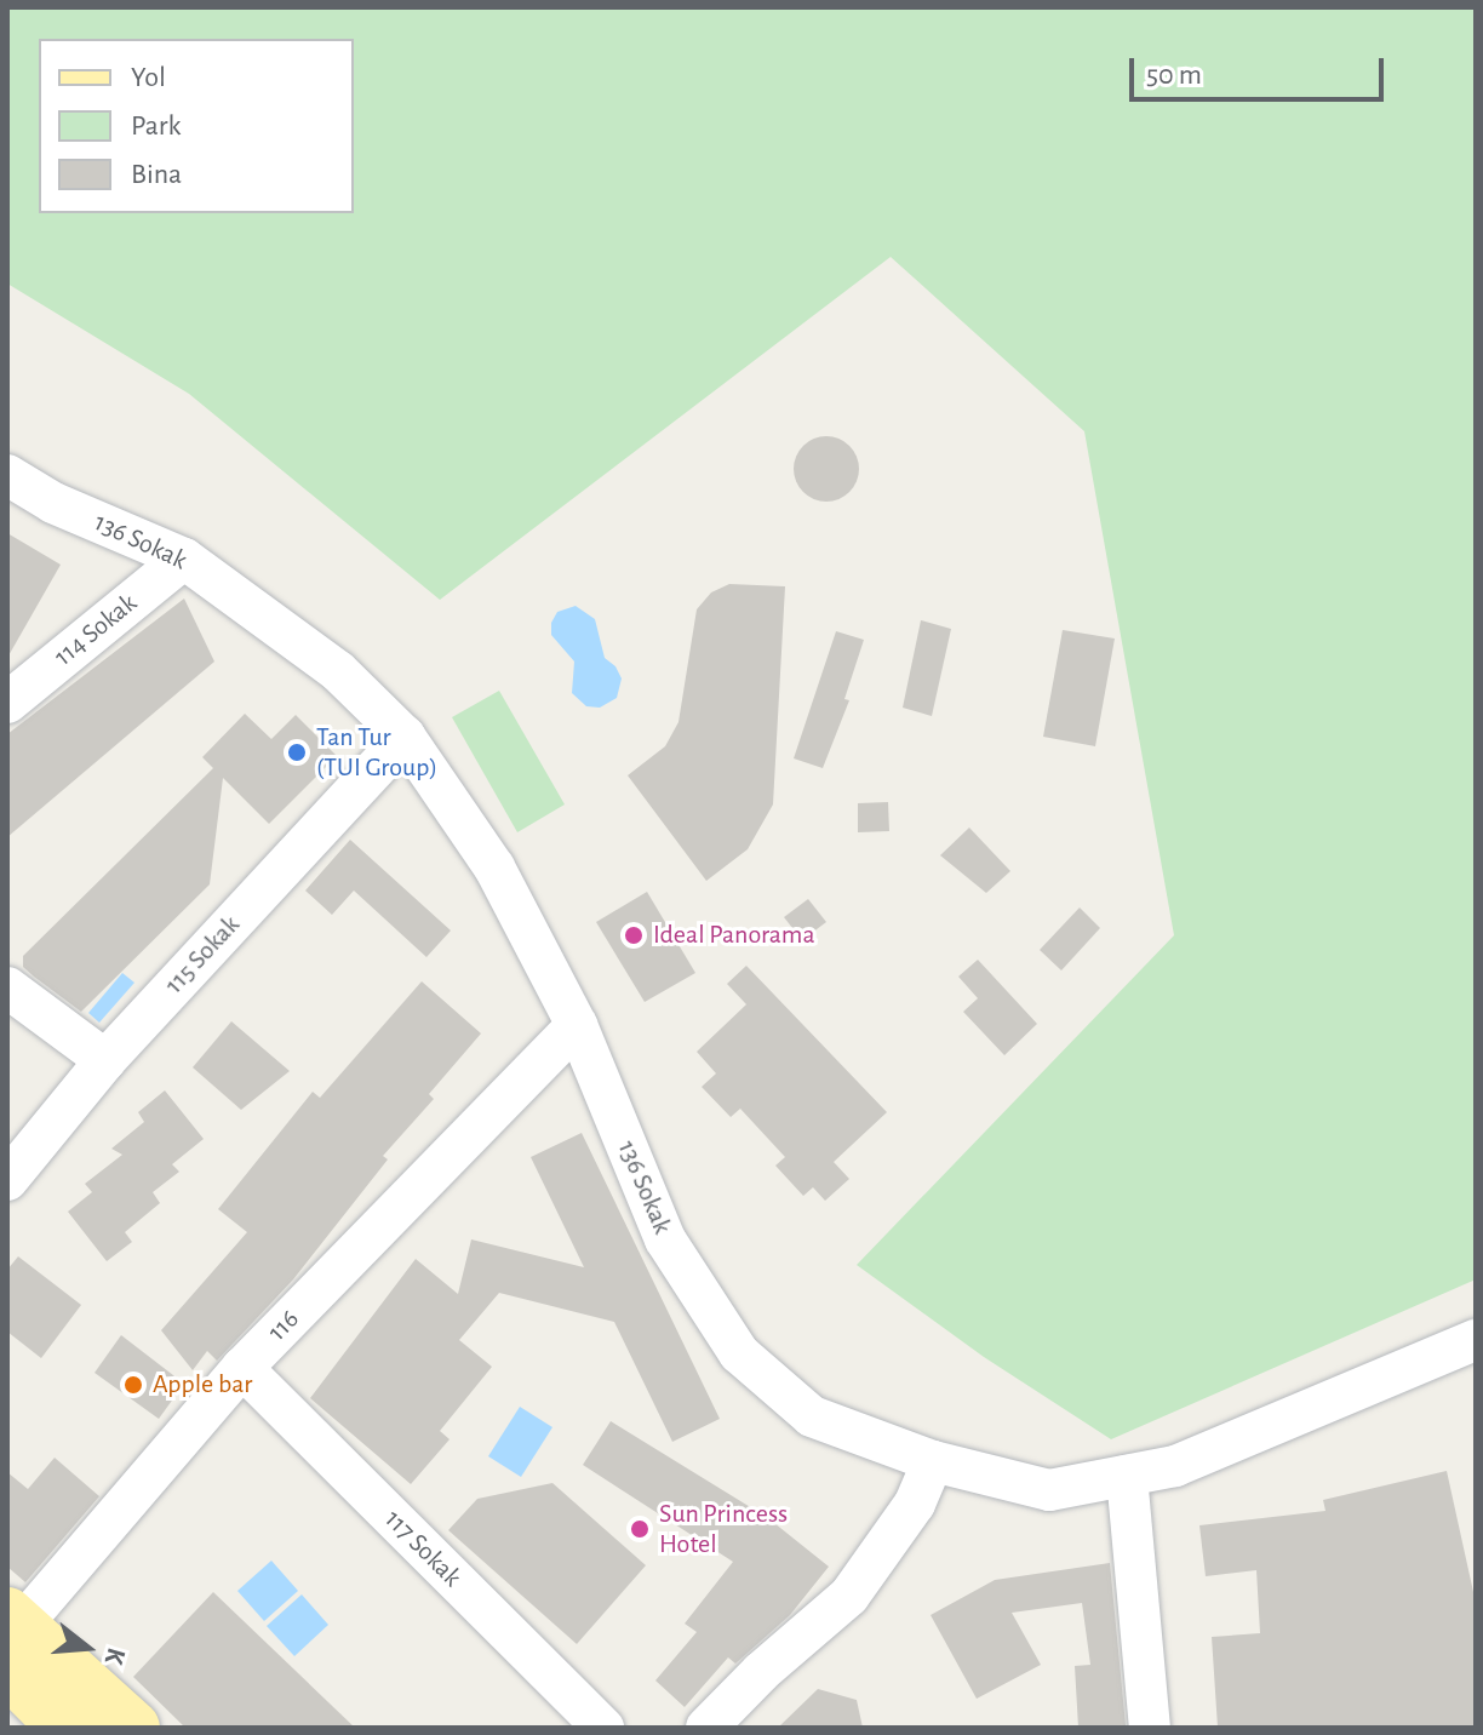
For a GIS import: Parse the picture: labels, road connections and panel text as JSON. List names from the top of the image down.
{
  "streets": {
    "street": [
      "136 Sokak",
      "114 Sokak",
      "115 Sokak",
      "116",
      "117 Sokak"
    ]
  },
  "crossings": [
    ["136 Sokak", "114 Sokak"],
    ["136 Sokak", "115 Sokak"],
    ["136 Sokak", "116"],
    ["116", "117 Sokak"]
  ],
  "places": [
    "Tan Tur (TUI Group)",
    "Ideal Panorama",
    "Apple bar",
    "Sun Princess Hotel"
  ],
  "legend": ["Yol", "Park", "Bina"],
  "scale_bar": "50 m",
  "north": "right"
}
